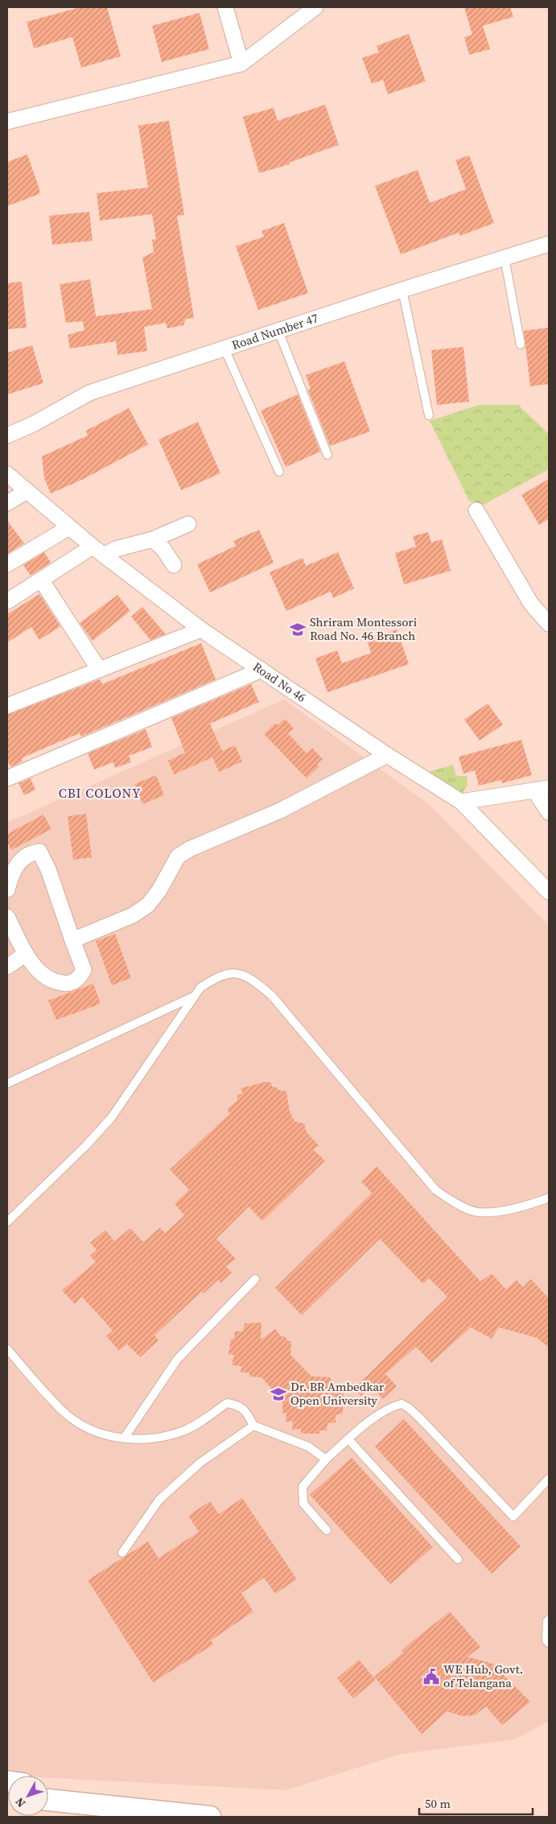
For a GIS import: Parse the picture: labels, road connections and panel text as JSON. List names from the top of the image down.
{
  "streets": {
    "street": ["Road Number 47", "Road No 46"]
  },
  "districts": ["CBI COLONY"],
  "places": {
    "school or university": ["Shriram Montessori Road No. 46 Branch", "Dr. BR Ambedkar Open University"],
    "public building": ["WE Hub, Govt. of Telangana"]
  },
  "scale_bar": "50 m",
  "north": "bottom left"
}
